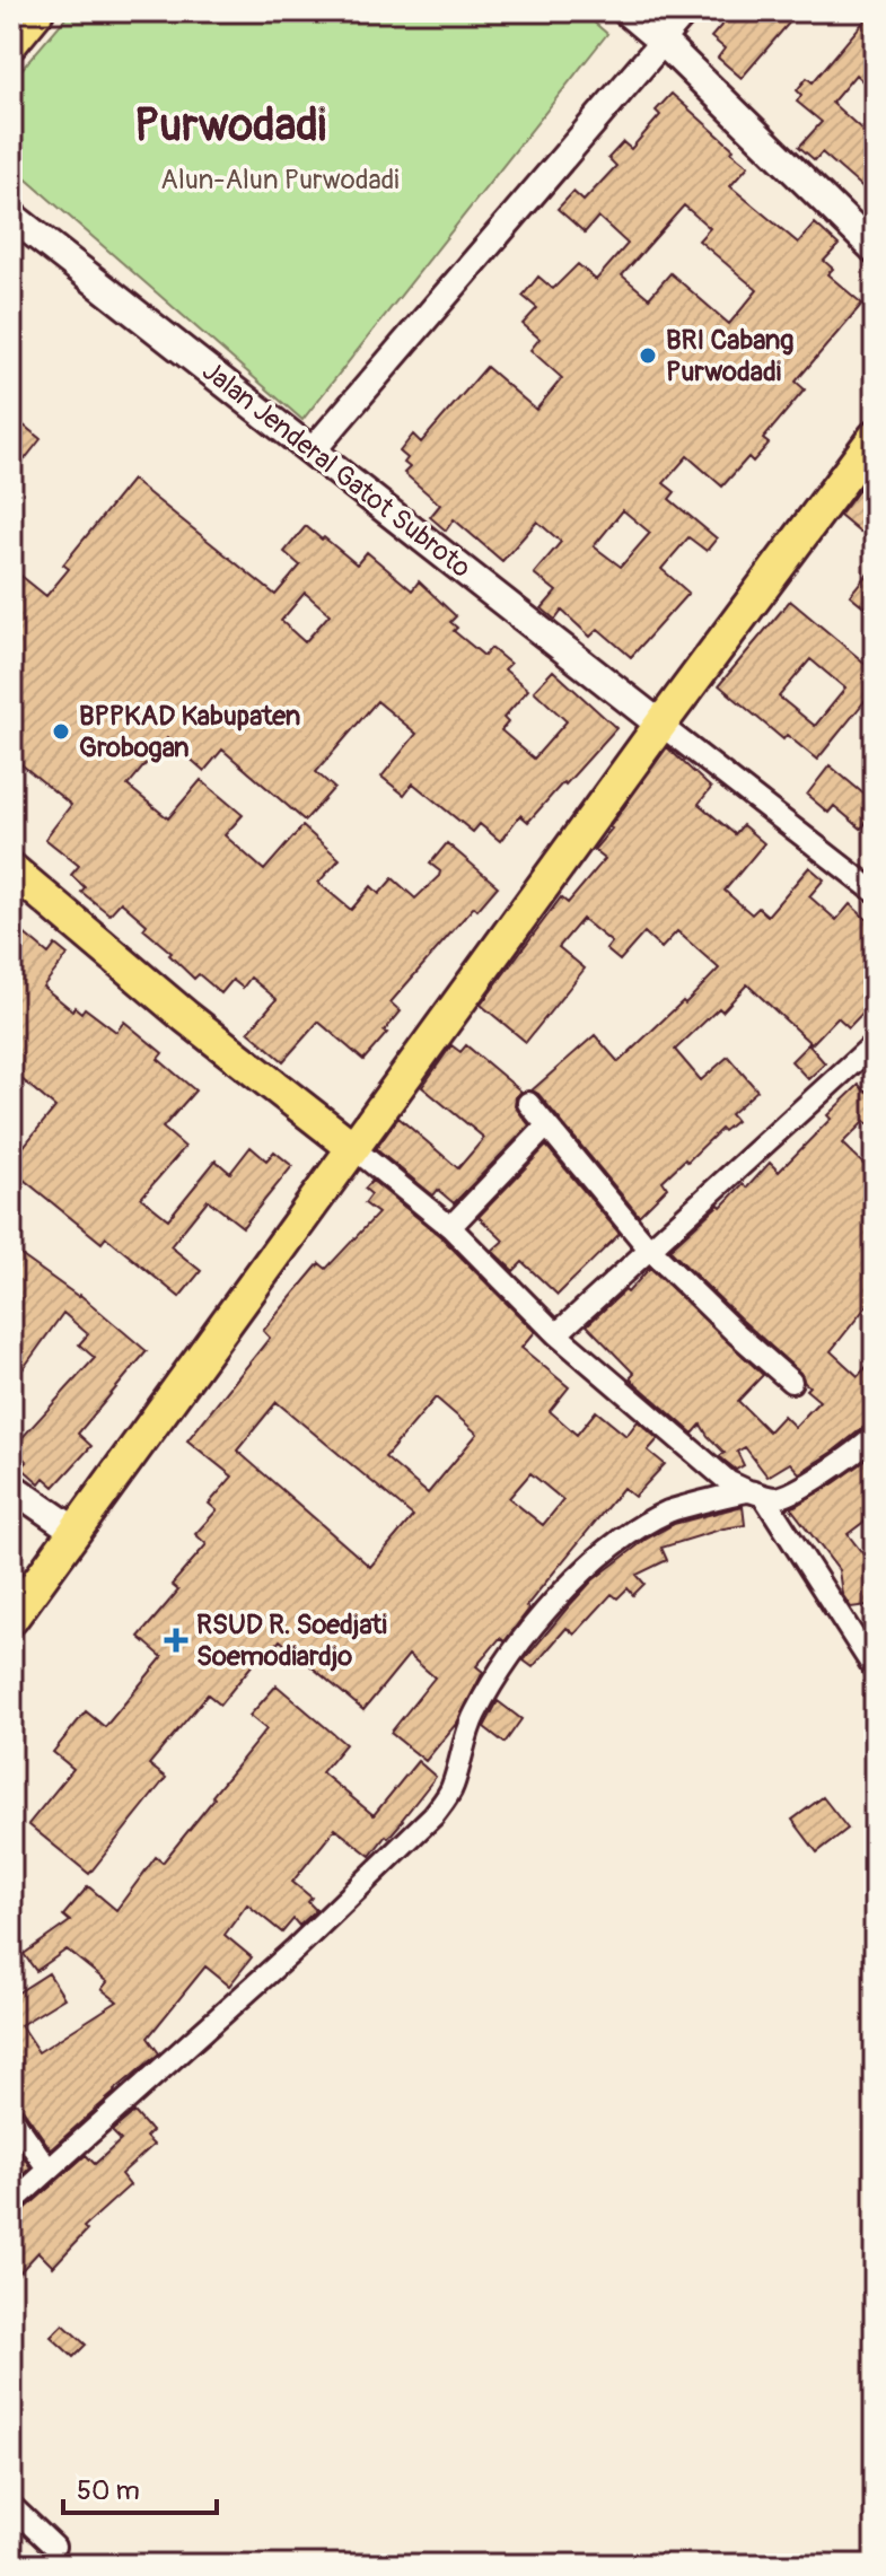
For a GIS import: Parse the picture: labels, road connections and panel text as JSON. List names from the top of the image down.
{
  "streets": {
    "main road": ["Jalan Jenderal Gatot Subroto"]
  },
  "districts": ["Purwodadi"],
  "parks": ["Alun-Alun Purwodadi"],
  "places": {
    "other": ["BRI Cabang Purwodadi", "BPPKAD Kabupaten Grobogan"],
    "health": ["RSUD R. Soedjati Soemodiardjo"]
  },
  "scale_bar": "50 m"
}
